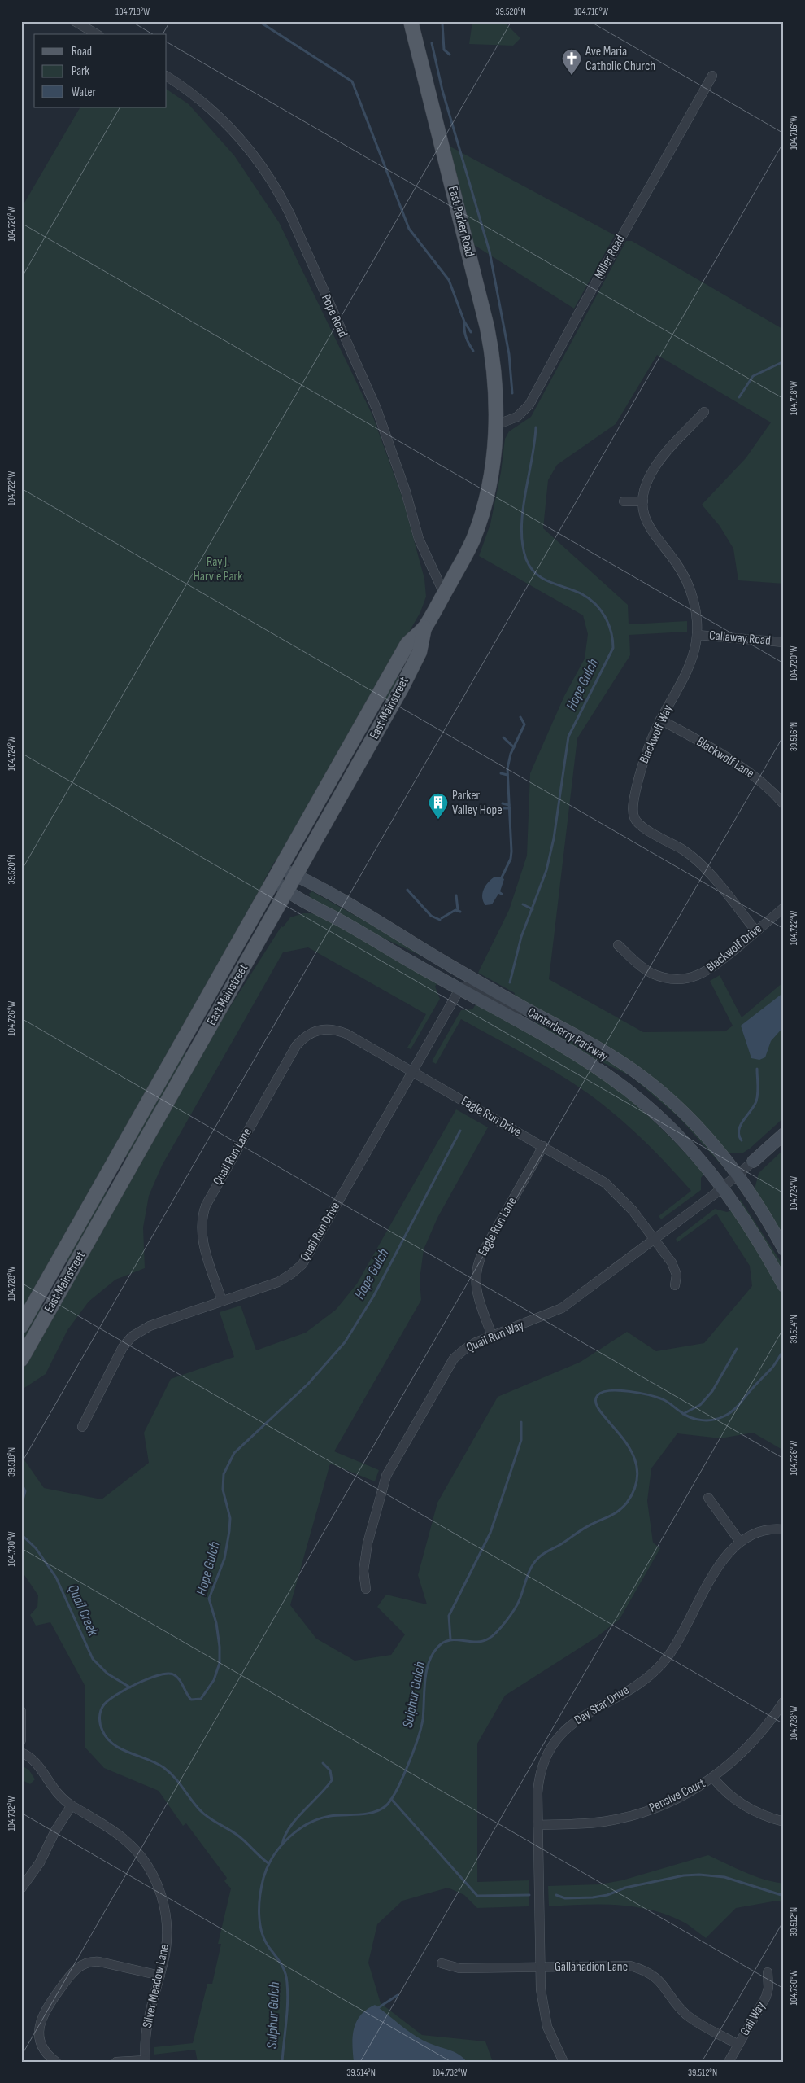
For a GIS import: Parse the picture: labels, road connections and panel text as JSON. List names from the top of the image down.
{
  "streets": {
    "main road": ["East Parker Road", "East Mainstreet"],
    "street": [
      "Miller Road",
      "Pope Road",
      "Callaway Road",
      "Blackwolf Way",
      "Blackwolf Lane",
      "Blackwolf Drive",
      "Canterberry Parkway",
      "Eagle Run Drive",
      "Quail Run Lane",
      "Eagle Run Lane",
      "Quail Run Drive",
      "Quail Run Way",
      "Day Star Drive",
      "Pensive Court",
      "Gallahadion Lane",
      "Silver Meadow Lane",
      "Gail Way"
    ]
  },
  "crossings": [
    ["East Parker Road", "Miller Road"],
    ["East Parker Road", "East Mainstreet"],
    ["Miller Road", "East Mainstreet"],
    ["Pope Road", "East Mainstreet"],
    ["Callaway Road", "Blackwolf Way"],
    ["East Mainstreet", "Canterberry Parkway"],
    ["Blackwolf Way", "Blackwolf Lane"],
    ["Blackwolf Way", "Blackwolf Drive"],
    ["Canterberry Parkway", "Quail Run Drive"],
    ["Canterberry Parkway", "Quail Run Way"],
    ["Eagle Run Drive", "Quail Run Lane"],
    ["Eagle Run Drive", "Eagle Run Lane"],
    ["Eagle Run Drive", "Quail Run Drive"],
    ["Eagle Run Drive", "Quail Run Way"],
    ["Quail Run Lane", "Quail Run Drive"],
    ["Eagle Run Lane", "Quail Run Way"],
    ["Day Star Drive", "Pensive Court"],
    ["Day Star Drive", "Gallahadion Lane"],
    ["Gallahadion Lane", "Gail Way"]
  ],
  "water": ["Hope Gulch", "Quail Creek", "Sulphur Gulch"],
  "parks": ["Ray J. Harvie Park"],
  "places": {
    "church": ["Ave Maria Catholic Church"],
    "building": ["Parker Valley Hope"]
  },
  "legend": ["Road", "Park", "Water"],
  "coordinates": [
    "104.718°W",
    "39.520°N",
    "104.716°W",
    "104.720°W",
    "104.722°W",
    "39.516°N",
    "104.724°W",
    "104.726°W",
    "104.728°W",
    "39.514°N",
    "39.518°N",
    "104.730°W",
    "104.732°W",
    "39.512°N"
  ]
}
